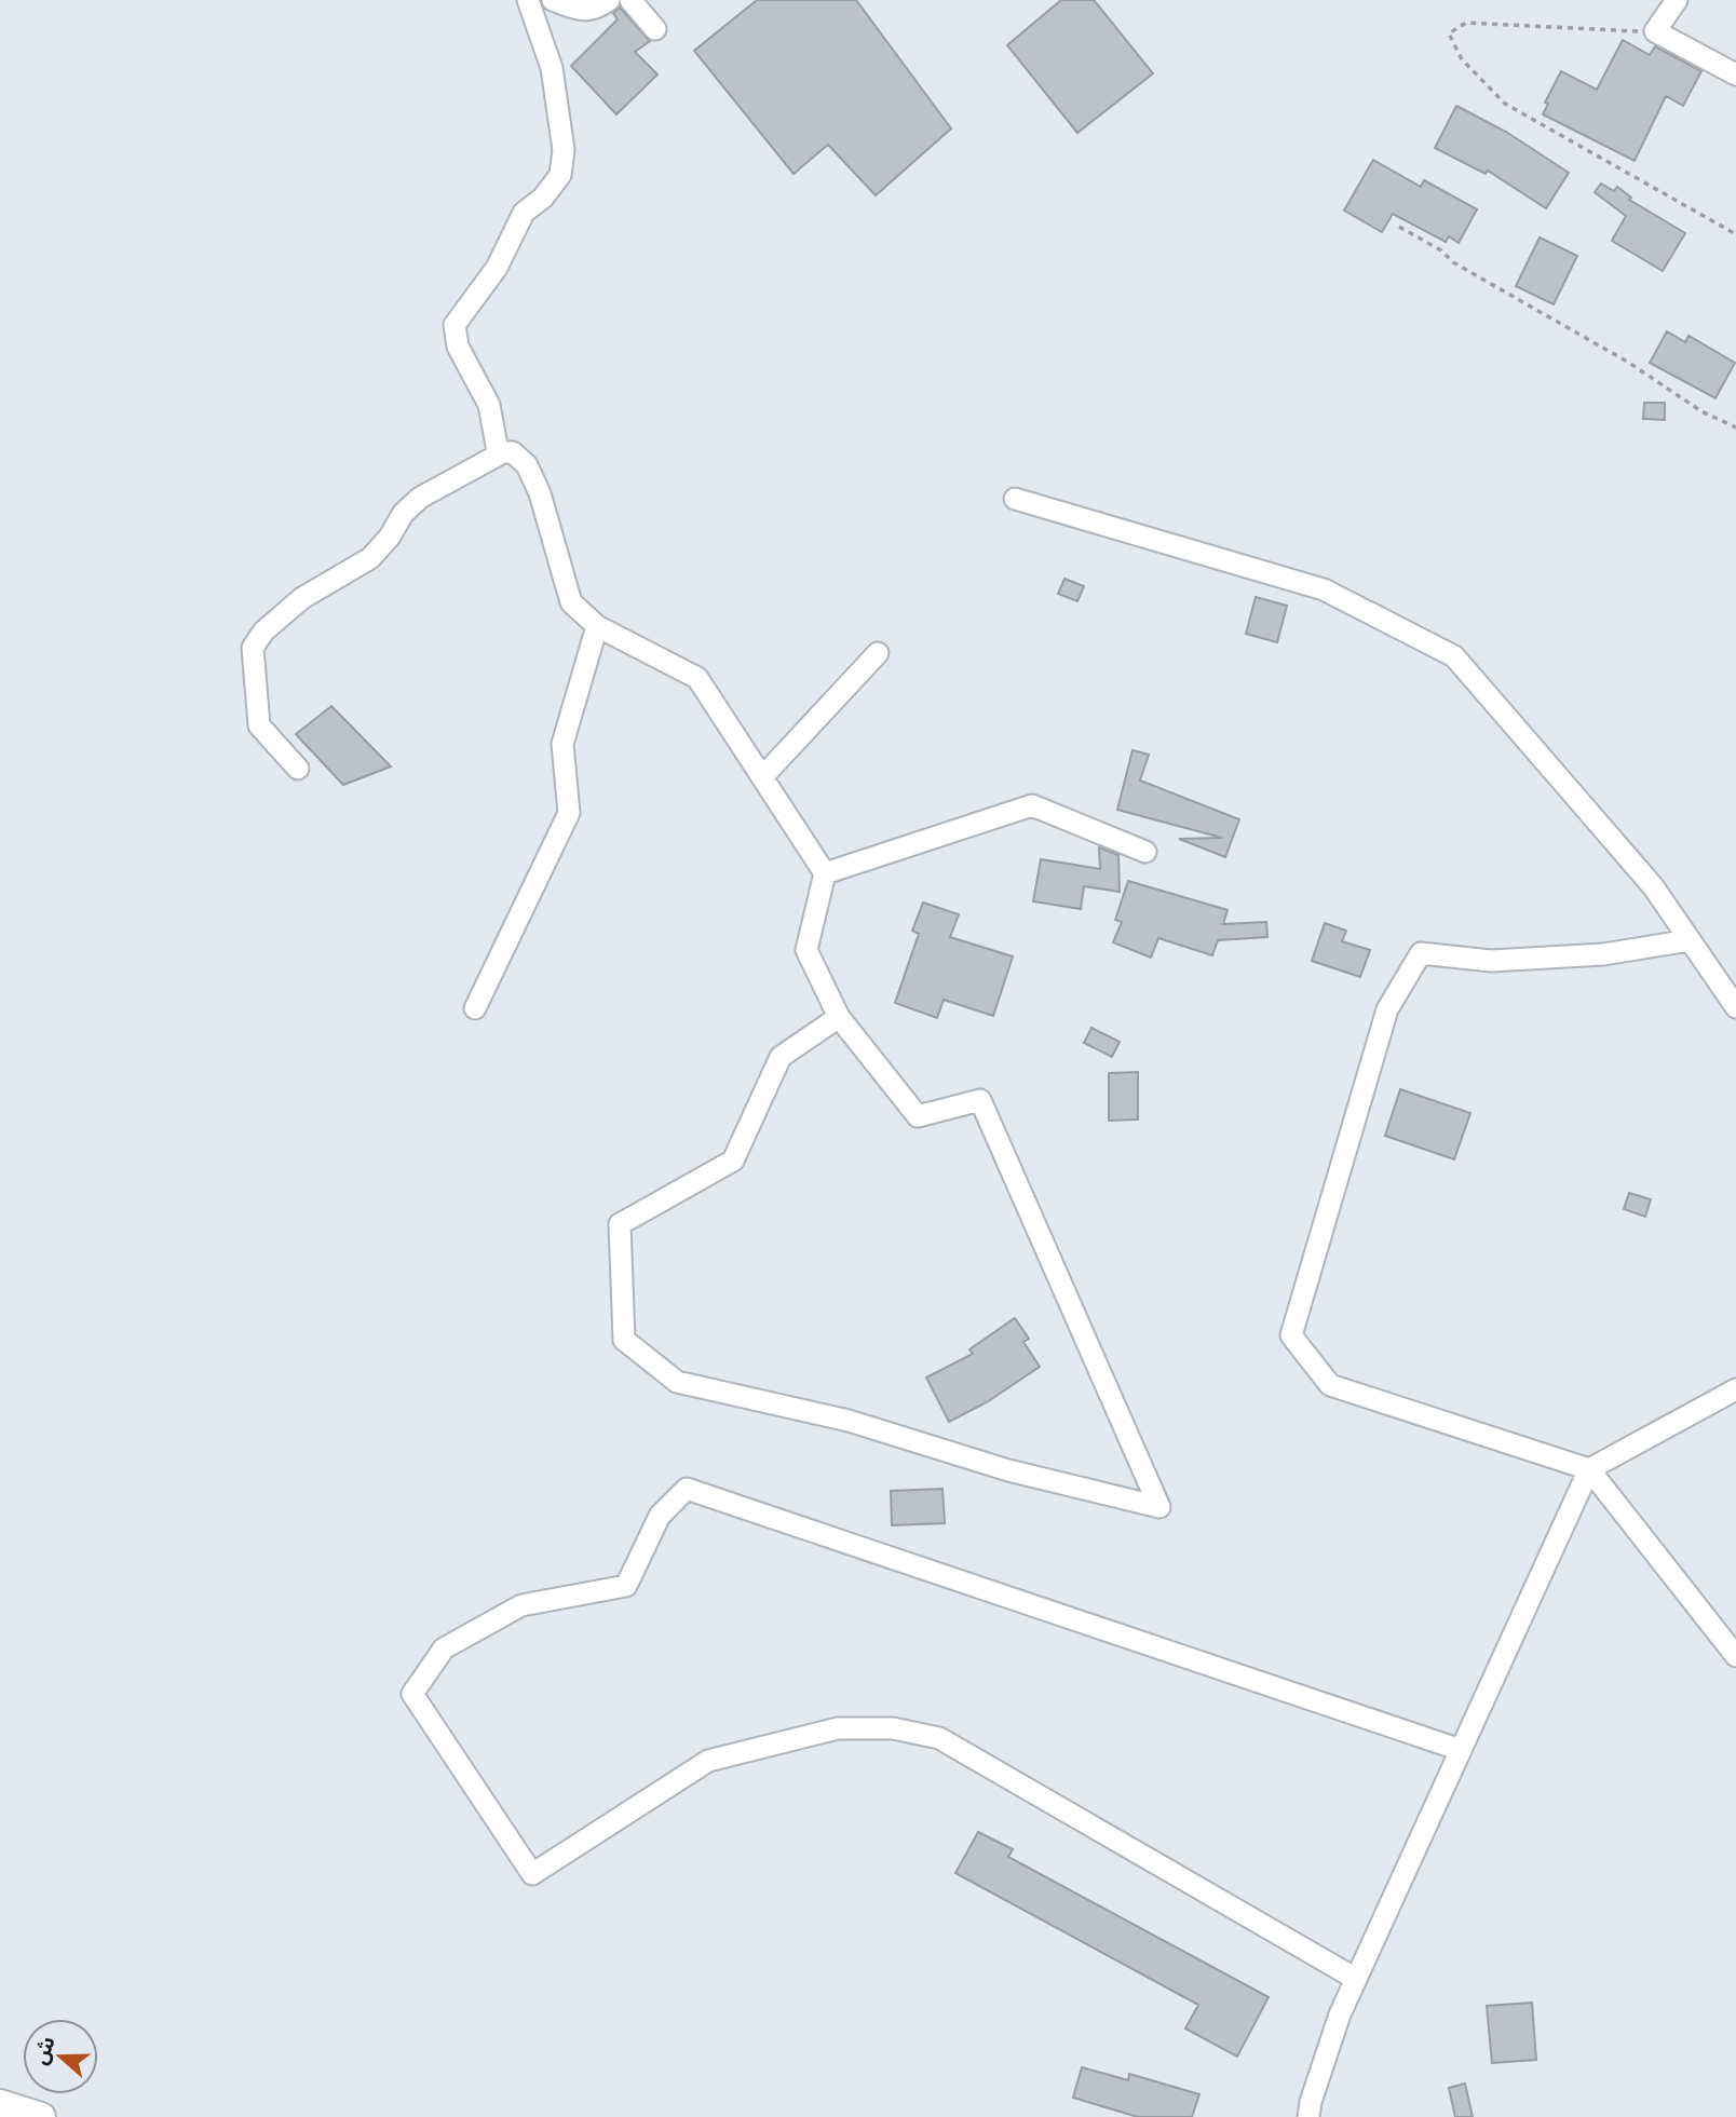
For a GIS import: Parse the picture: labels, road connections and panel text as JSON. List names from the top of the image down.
{
  "north": "left"
}
